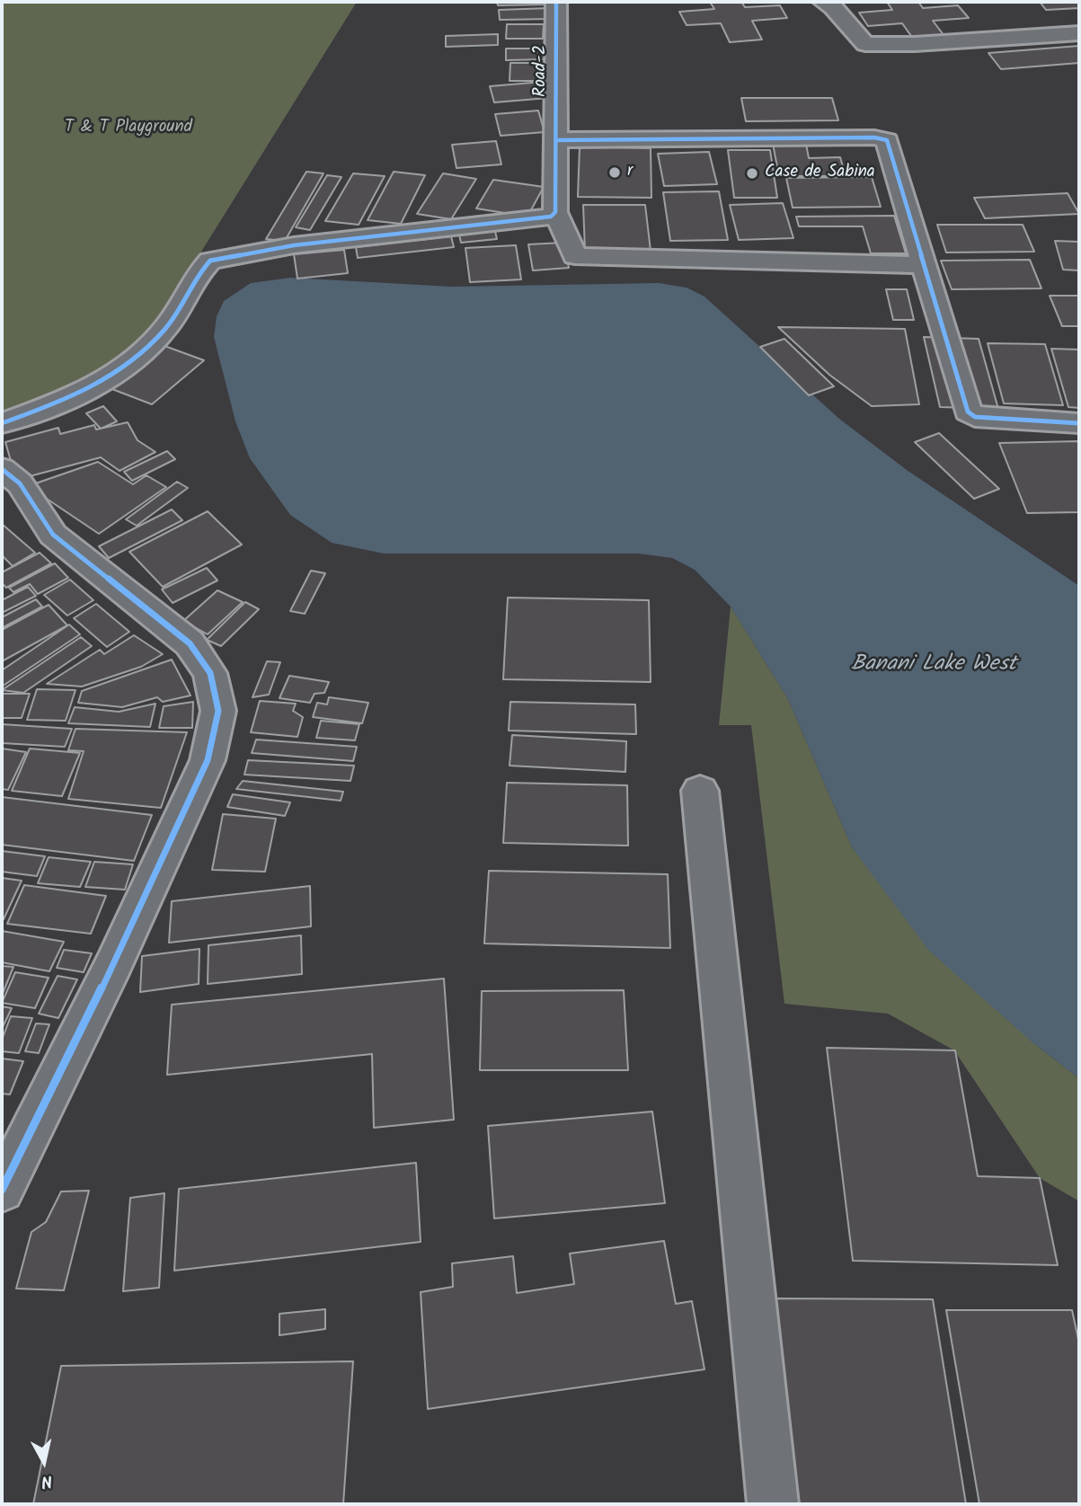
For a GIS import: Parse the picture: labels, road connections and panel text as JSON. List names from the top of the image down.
{
  "streets": {
    "street": ["Road-2"]
  },
  "water": ["Banani Lake West"],
  "parks": ["T & T Playground"],
  "places": ["r", "Case de Sabina"],
  "north": "bottom"
}
